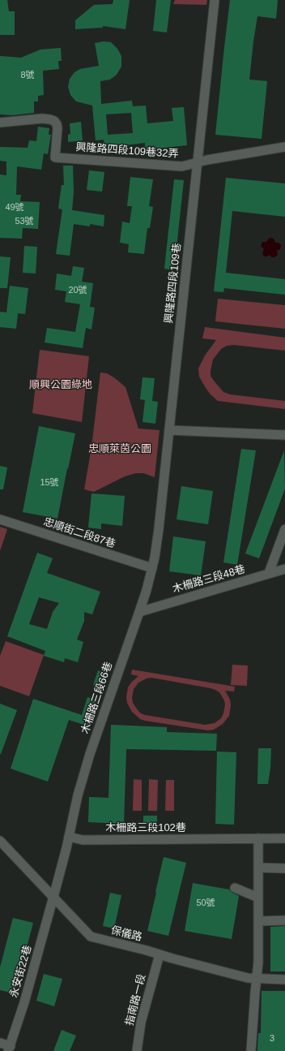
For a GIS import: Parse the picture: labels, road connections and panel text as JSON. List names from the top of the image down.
{
  "streets": {
    "street": [
      "興隆路四段109巷32弄",
      "興隆路四段109巷",
      "忠順街二段87巷",
      "木柵路三段48巷",
      "木柵路三段66巷",
      "木柵路三段102巷",
      "保儀路",
      "永安街22巷",
      "指南路一段"
    ]
  },
  "crossings": [
    ["興隆路四段109巷32弄", "興隆路四段109巷"],
    ["興隆路四段109巷", "忠順街二段87巷"],
    ["興隆路四段109巷", "木柵路三段66巷"],
    ["忠順街二段87巷", "木柵路三段66巷"],
    ["木柵路三段48巷", "木柵路三段66巷"],
    ["木柵路三段66巷", "木柵路三段102巷"],
    ["保儀路", "永安街22巷"],
    ["保儀路", "指南路一段"]
  ],
  "parks": ["順興公園綠地", "忠順萊茵公園"],
  "house_numbers": [
    "8號",
    "49號",
    "53號",
    "20號",
    "15號",
    "50號",
    "3"
  ]
}
